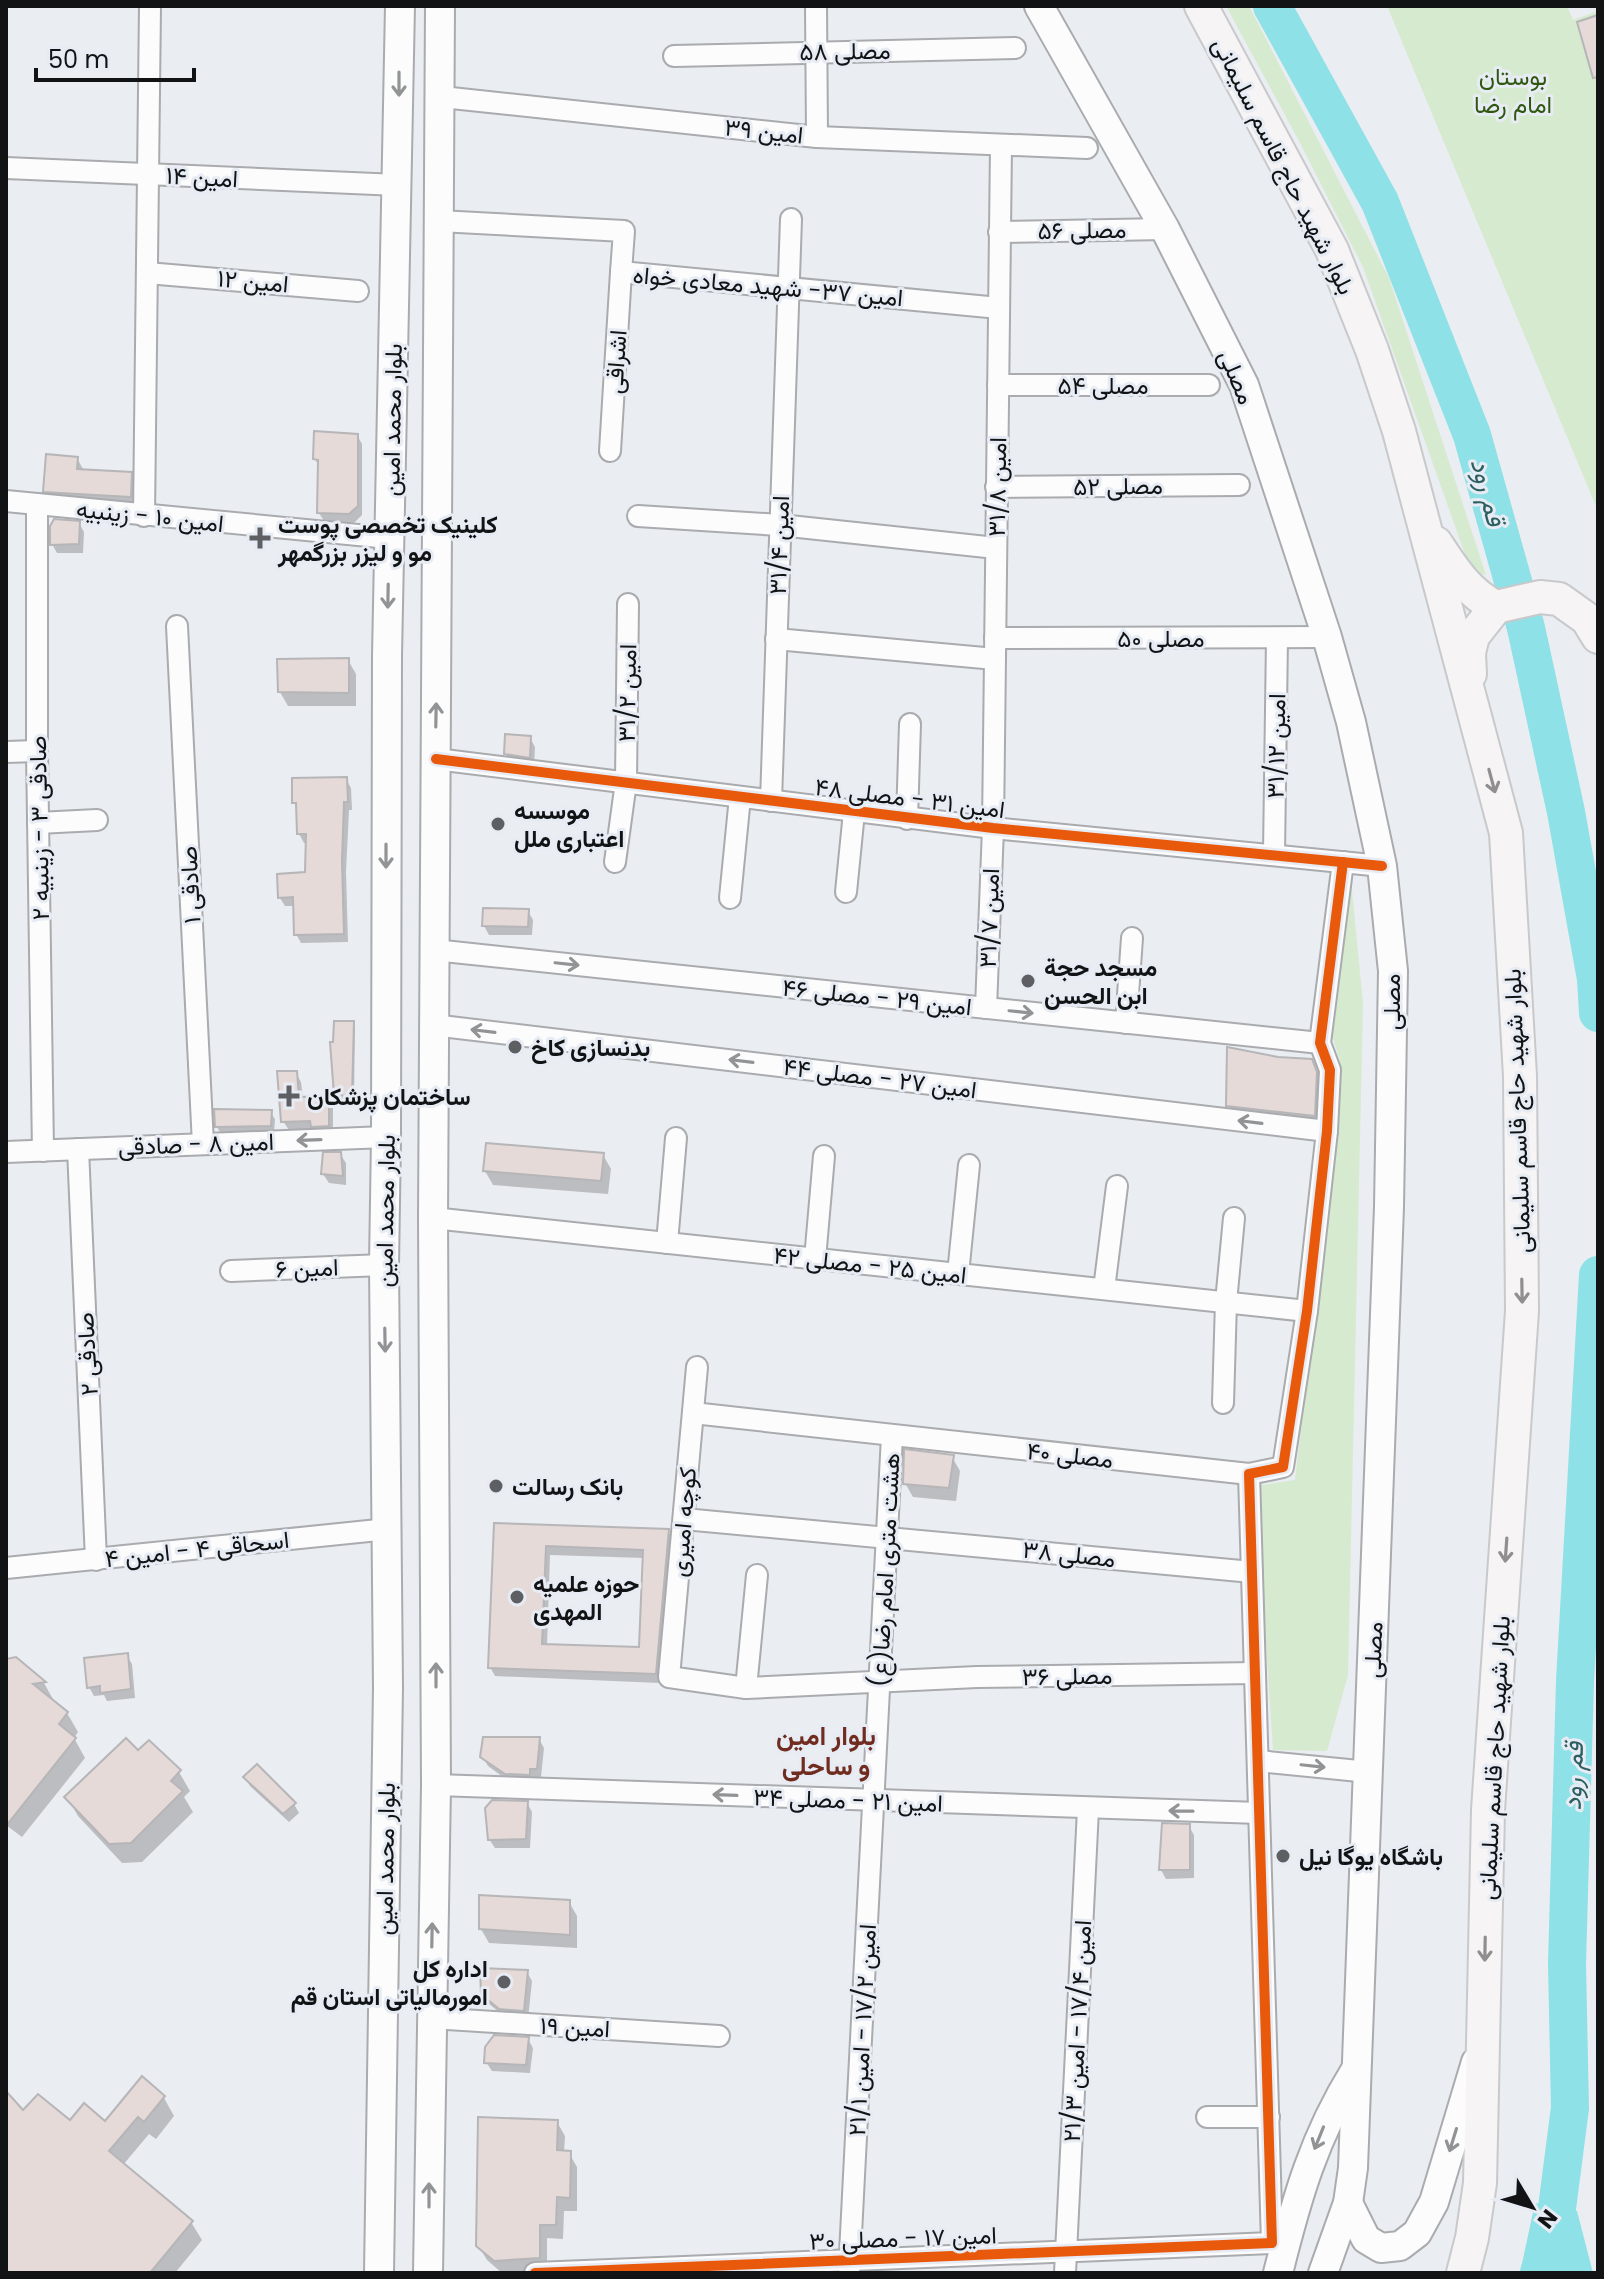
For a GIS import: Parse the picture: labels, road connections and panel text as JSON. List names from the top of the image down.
{
  "streets": {
    "main road": ["بلوار شهید حاج قاسم سلیمانی", "مصلی", "بلوار محمد امین"],
    "street": [
      "مصلی ۵۸",
      "امین ۳۹",
      "امین ۱۴",
      "مصلی ۵۶",
      "امین ۱۲",
      "امین ۳۷- شهید معادی خواه",
      "اشراقی",
      "مصلی ۵۴",
      "مصلی ۵۲",
      "امین ۳۱/۸",
      "امین ۱۰ - زینبیه",
      "امین ۳۱/۴",
      "مصلی ۵۰",
      "امین ۳۱/۲",
      "امین ۳۱/۱۲",
      "امین ۳۱ - مصلی ۴۸",
      "صادقی ۳ - زینبیه ۲",
      "صادقی ۱",
      "امین ۳۱/۷",
      "امین ۲۹ - مصلی ۴۶",
      "امین ۲۷ - مصلی ۴۴",
      "امین ۸ - صادقی",
      "امین ۲۵ - مصلی ۴۲",
      "امین ۶",
      "صادقی ۲",
      "مصلی ۴۰",
      "کوچه امیری",
      "اسحاقی ۴ - امین ۴",
      "مصلی ۳۸",
      "هشت متری امام رضا(ع)",
      "مصلی ۳۶",
      "امین ۲۱ - مصلی ۳۴",
      "امین ۱۹",
      "امین ۱۷/۲ - امین ۲۱/۱",
      "امین ۱۷/۴ - امین ۲۱/۳",
      "امین ۱۷ - مصلی ۳۰"
    ]
  },
  "crossings": [
    ["امین ۳۹", "بلوار محمد امین"],
    ["امین ۳۹", "امین ۳۱/۸"],
    ["امین ۱۴", "بلوار محمد امین"],
    ["مصلی ۵۶", "مصلی"],
    ["مصلی ۵۶", "امین ۳۱/۸"],
    ["امین ۳۷- شهید معادی خواه", "اشراقی"],
    ["امین ۳۷- شهید معادی خواه", "بلوار محمد امین"],
    ["امین ۳۷- شهید معادی خواه", "امین ۳۱/۸"],
    ["امین ۳۷- شهید معادی خواه", "امین ۳۱/۴"],
    ["مصلی", "مصلی ۵۰"],
    ["مصلی", "امین ۳۱ - مصلی ۴۸"],
    ["مصلی ۵۴", "امین ۳۱/۸"],
    ["بلوار محمد امین", "امین ۱۰ - زینبیه"],
    ["بلوار محمد امین", "امین ۳۱ - مصلی ۴۸"],
    ["بلوار محمد امین", "امین ۲۹ - مصلی ۴۶"],
    ["بلوار محمد امین", "امین ۲۷ - مصلی ۴۴"],
    ["بلوار محمد امین", "امین ۸ - صادقی"],
    ["بلوار محمد امین", "امین ۲۵ - مصلی ۴۲"],
    ["بلوار محمد امین", "امین ۶"],
    ["بلوار محمد امین", "اسحاقی ۴ - امین ۴"],
    ["بلوار محمد امین", "امین ۲۱ - مصلی ۳۴"],
    ["بلوار محمد امین", "امین ۱۹"],
    ["مصلی ۵۲", "امین ۳۱/۸"],
    ["امین ۳۱/۸", "مصلی ۵۰"],
    ["امین ۳۱/۸", "امین ۳۱ - مصلی ۴۸"],
    ["امین ۳۱/۸", "امین ۳۱/۷"],
    ["امین ۱۰ - زینبیه", "صادقی ۳ - زینبیه ۲"],
    ["امین ۳۱/۴", "مصلی ۵۰"],
    ["امین ۳۱/۴", "امین ۳۱ - مصلی ۴۸"],
    ["مصلی ۵۰", "امین ۳۱/۱۲"],
    ["امین ۳۱/۲", "امین ۳۱ - مصلی ۴۸"],
    ["امین ۳۱/۱۲", "امین ۳۱ - مصلی ۴۸"],
    ["امین ۳۱ - مصلی ۴۸", "امین ۳۱/۷"],
    ["صادقی ۳ - زینبیه ۲", "امین ۸ - صادقی"],
    ["صادقی ۱", "امین ۸ - صادقی"],
    ["امین ۳۱/۷", "امین ۲۹ - مصلی ۴۶"],
    ["امین ۸ - صادقی", "صادقی ۲"],
    ["صادقی ۲", "اسحاقی ۴ - امین ۴"],
    ["مصلی ۴۰", "کوچه امیری"],
    ["مصلی ۴۰", "هشت متری امام رضا(ع)"],
    ["کوچه امیری", "مصلی ۳۸"],
    ["کوچه امیری", "مصلی ۳۶"],
    ["مصلی ۳۸", "هشت متری امام رضا(ع)"],
    ["هشت متری امام رضا(ع)", "مصلی ۳۶"],
    ["هشت متری امام رضا(ع)", "امین ۲۱ - مصلی ۳۴"],
    ["هشت متری امام رضا(ع)", "امین ۱۷/۲ - امین ۲۱/۱"],
    ["امین ۲۱ - مصلی ۳۴", "امین ۱۷/۲ - امین ۲۱/۱"],
    ["امین ۲۱ - مصلی ۳۴", "امین ۱۷/۴ - امین ۲۱/۳"],
    ["امین ۱۷/۲ - امین ۲۱/۱", "امین ۱۷ - مصلی ۳۰"],
    ["امین ۱۷/۴ - امین ۲۱/۳", "امین ۱۷ - مصلی ۳۰"]
  ],
  "one_way": [
    "بلوار شهید حاج قاسم سلیمانی",
    "امین ۲۹ - مصلی ۴۶",
    "امین ۲۷ - مصلی ۴۴",
    "امین ۸ - صادقی",
    "امین ۲۱ - مصلی ۳۴"
  ],
  "districts": ["بلوار امین و ساحلی"],
  "water": ["قم رود"],
  "parks": ["بوستان امام رضا"],
  "places": {
    "health": ["کلینیک تخصصی پوست مو و لیزر بزرگمهر", "ساختمان پزشکان"],
    "other": [
      "موسسه اعتباری ملل",
      "مسجد حجة ابن الحسن",
      "بدنسازی کاخ",
      "بانک رسالت",
      "حوزه علمیه المهدی",
      "باشگاه یوگا نیل",
      "اداره کل امورمالیاتی استان قم"
    ]
  },
  "scale_bar": "50 m",
  "north": "bottom right"
}
